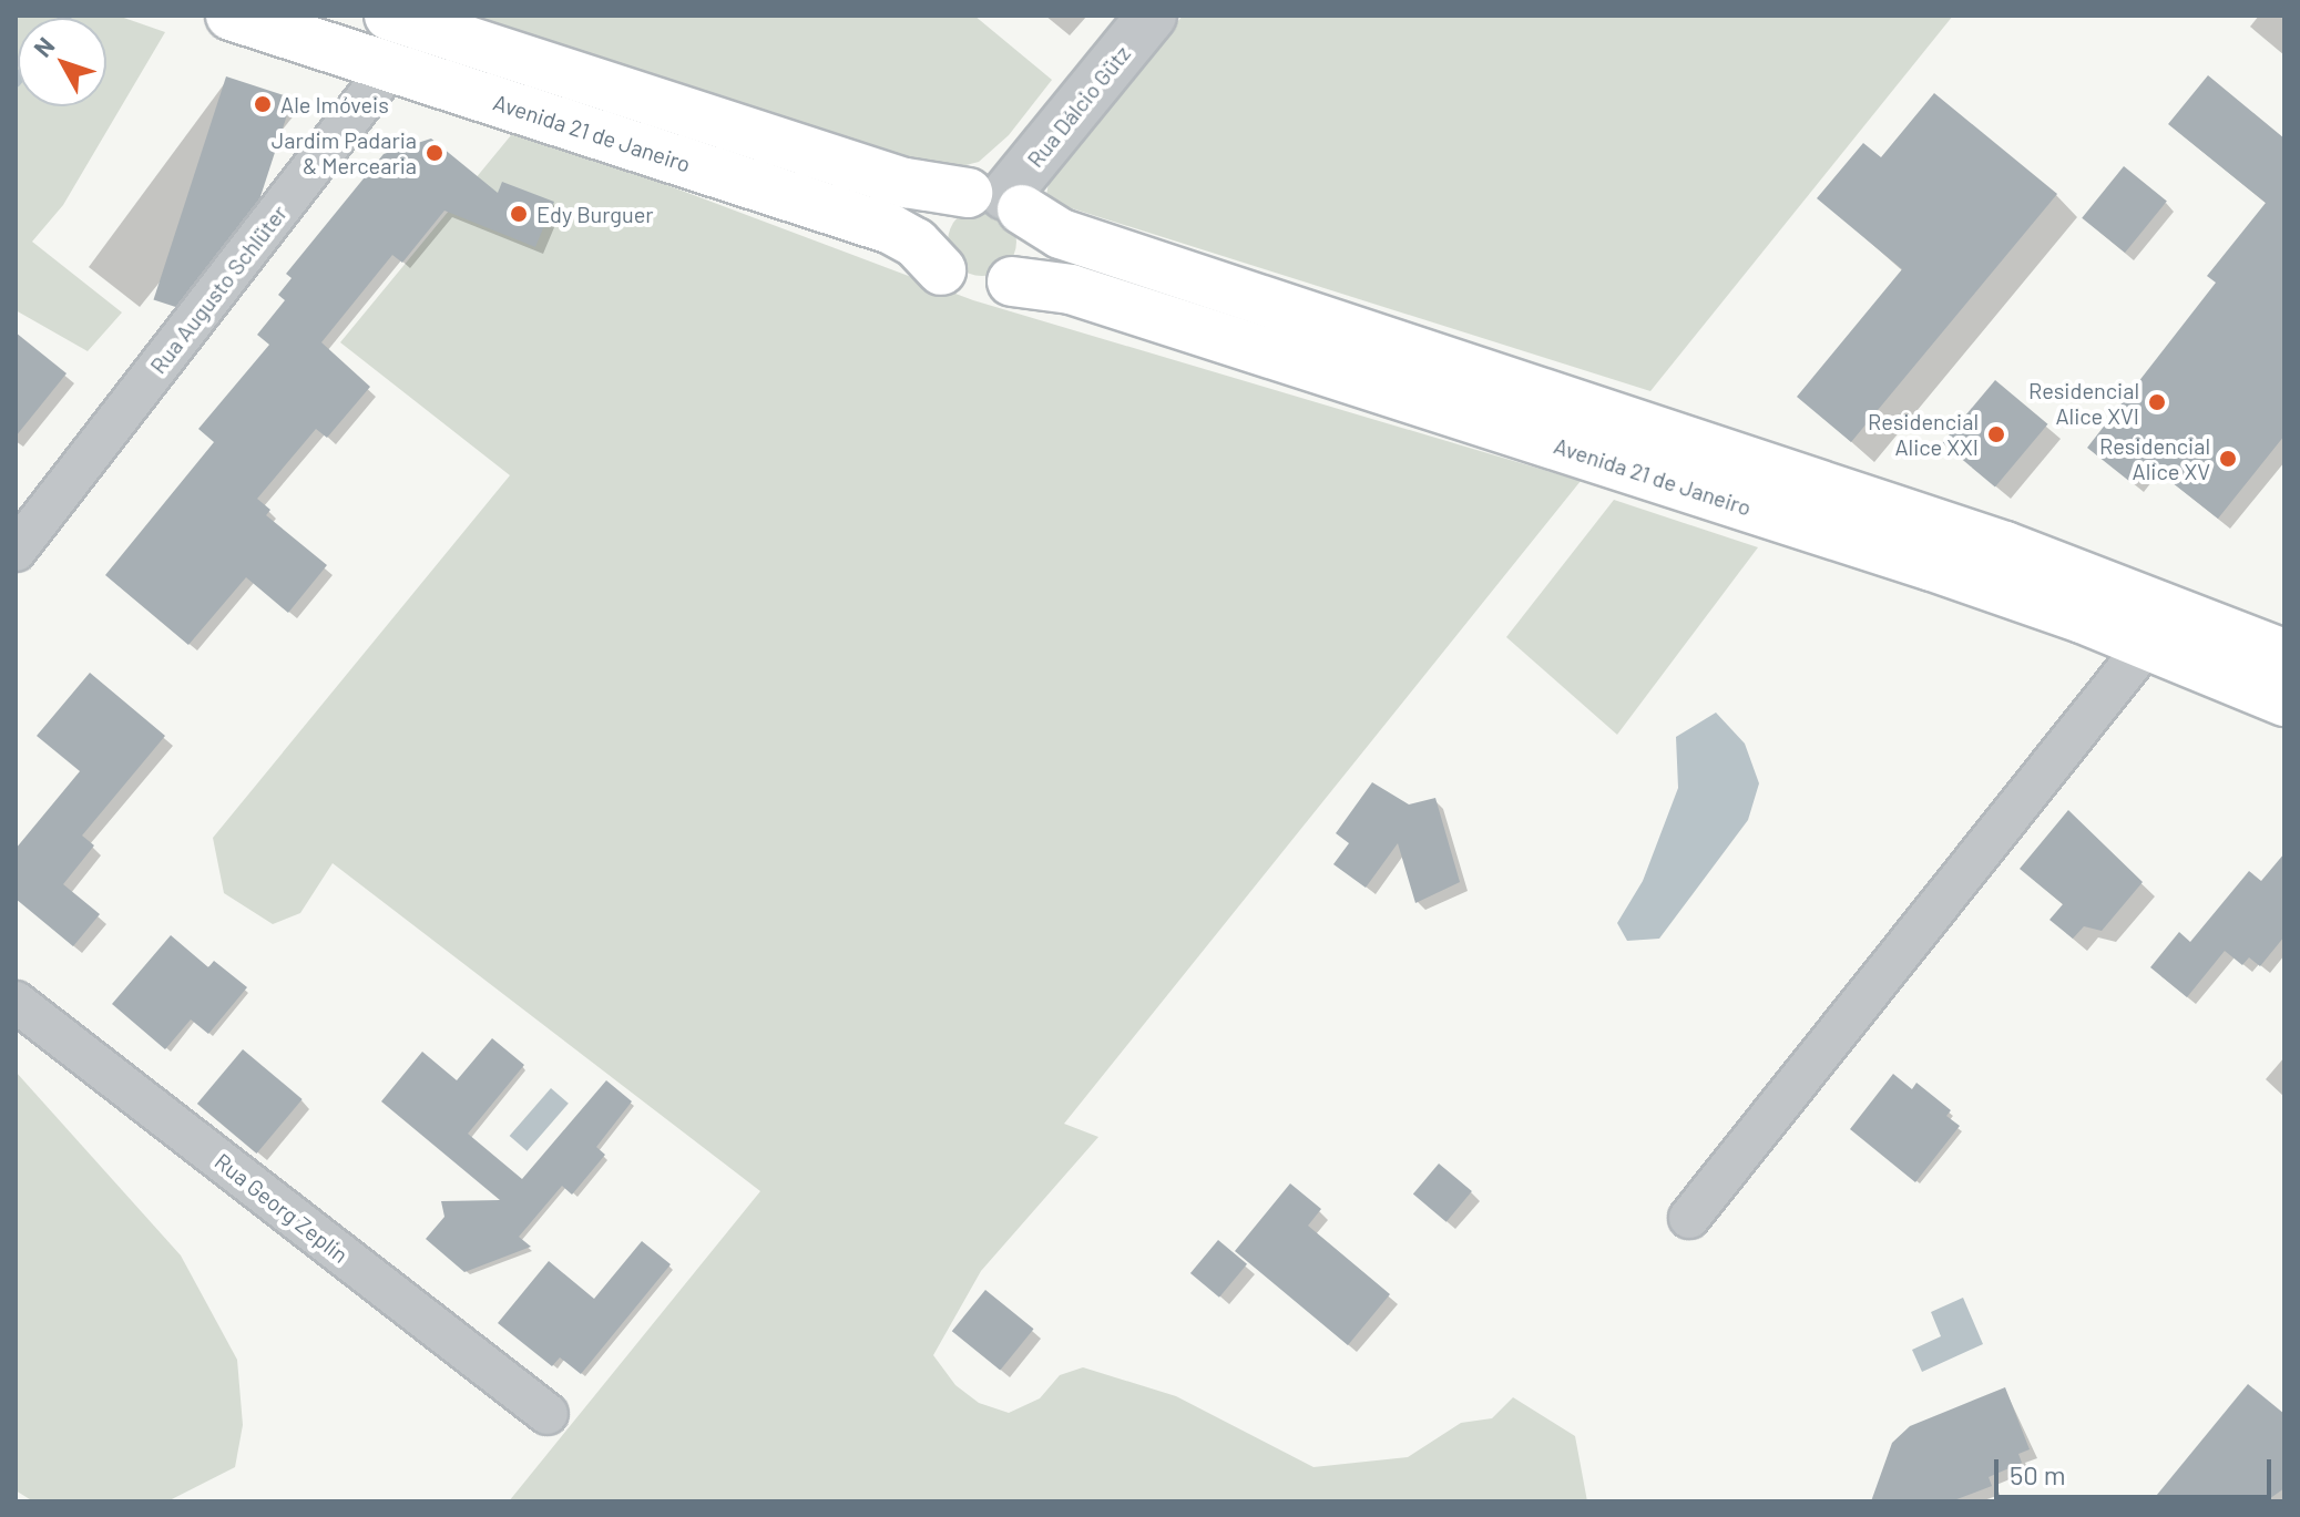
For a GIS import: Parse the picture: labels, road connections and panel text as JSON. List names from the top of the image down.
{
  "streets": {
    "main road": ["Avenida 21 de Janeiro"],
    "street": ["Rua Dálcio Gütz", "Rua Augusto Schlüter", "Rua Georg Zeplin"]
  },
  "crossings": [
    ["Rua Dálcio Gütz", "Avenida 21 de Janeiro"],
    ["Avenida 21 de Janeiro", "Rua Augusto Schlüter"]
  ],
  "places": [
    "Ale Imóveis",
    "Jardim Padaria & Mercearia",
    "Edy Burguer",
    "Residencial Alice XVI",
    "Residencial Alice XXI",
    "Residencial Alice XV"
  ],
  "scale_bar": "50 m",
  "north": "top left"
}
